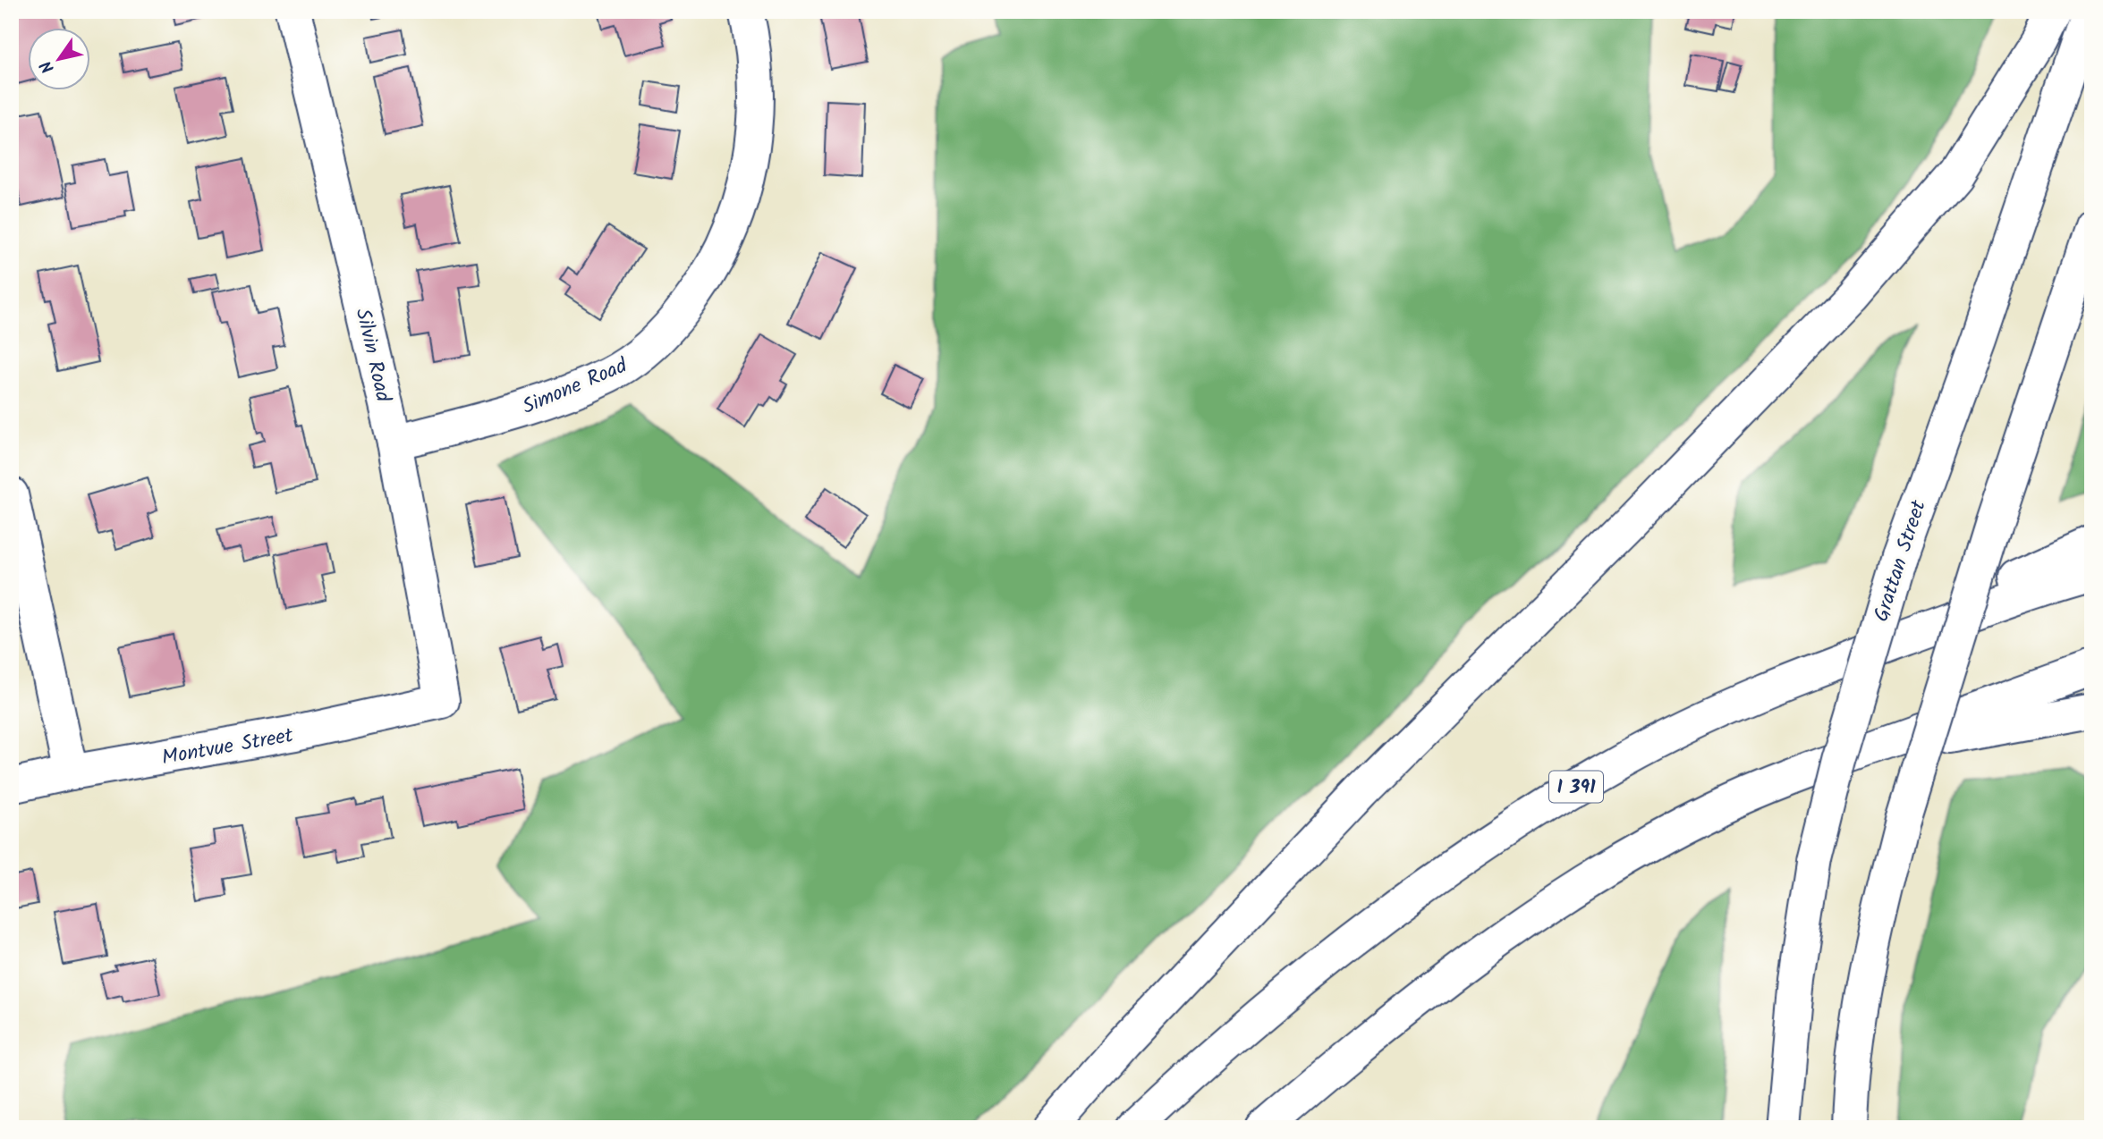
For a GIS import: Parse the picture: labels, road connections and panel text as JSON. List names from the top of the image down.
{
  "streets": {
    "main road": [
      "Silvin Road",
      "Simone Road",
      "Grattan Street",
      "Montvue Street",
      "I 391"
    ]
  },
  "crossings": [
    ["Silvin Road", "Simone Road"],
    ["Silvin Road", "Montvue Street"]
  ],
  "north": "bottom left"
}
